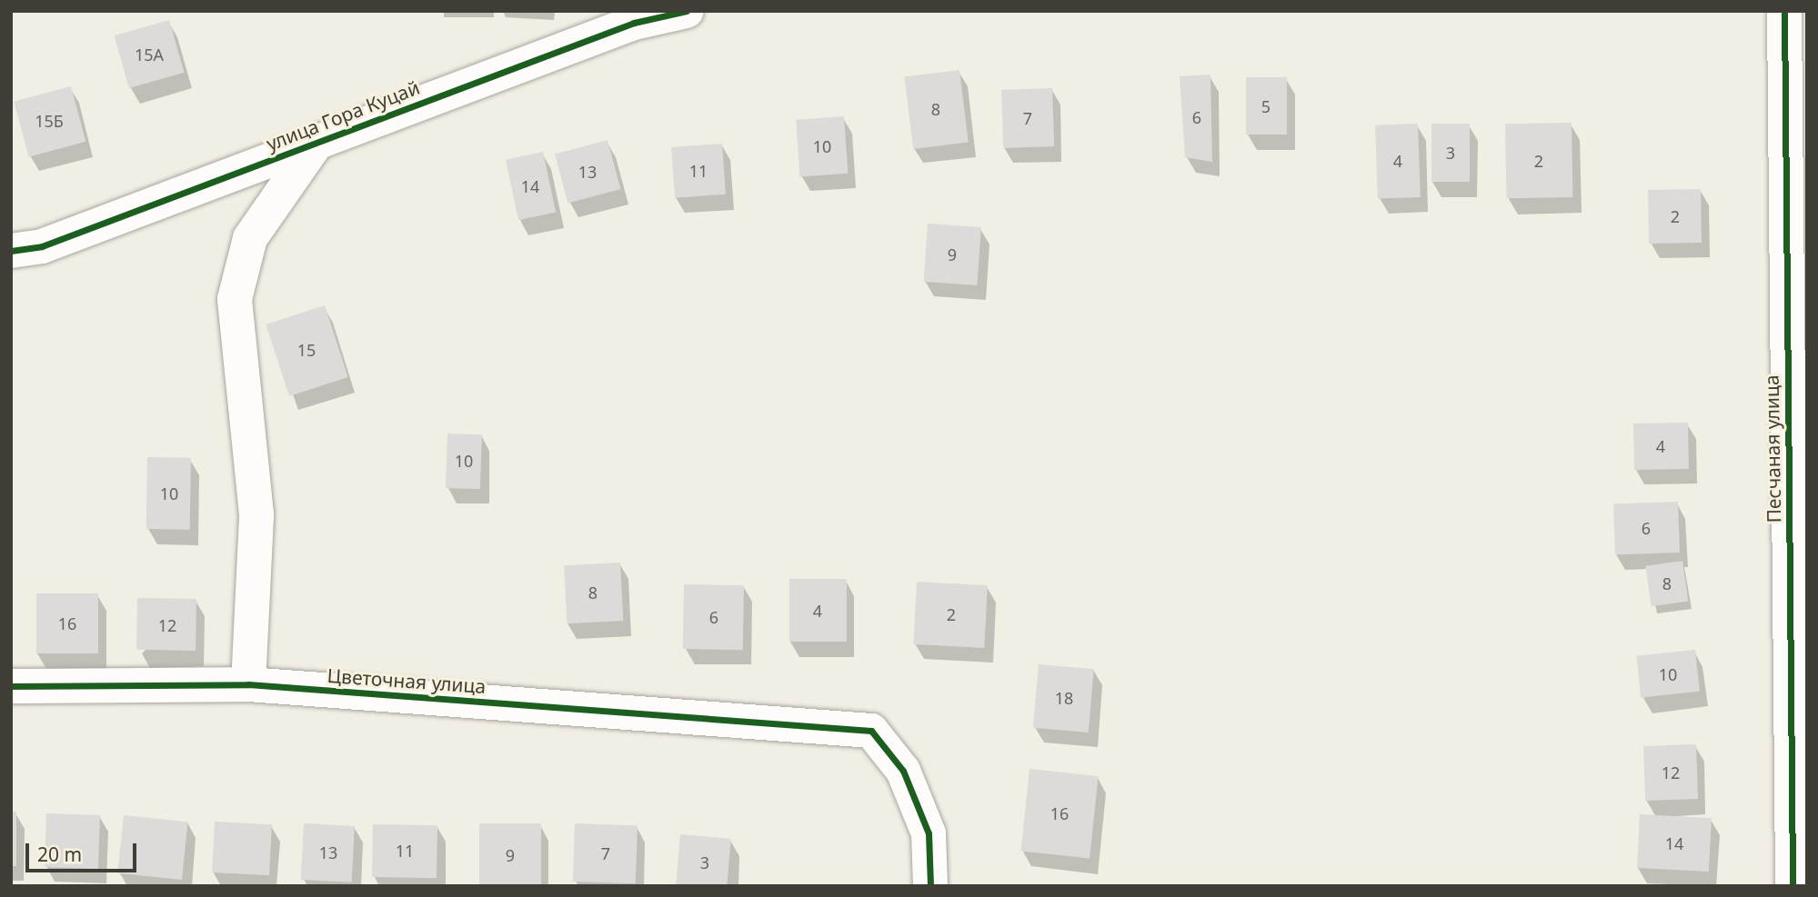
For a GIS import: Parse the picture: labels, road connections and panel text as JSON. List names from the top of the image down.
{
  "streets": {
    "street": ["улица Гора Куцай", "Песчаная улица", "Цветочная улица"]
  },
  "house_numbers": [
    "15А",
    "5",
    "8",
    "6",
    "7",
    "15Б",
    "10",
    "3",
    "4",
    "2",
    "11",
    "13",
    "14",
    "2",
    "9",
    "15",
    "4",
    "10",
    "10",
    "6",
    "8",
    "8",
    "4",
    "2",
    "6",
    "16",
    "12",
    "10",
    "18",
    "12",
    "16",
    "14",
    "11",
    "13",
    "7",
    "9",
    "3"
  ],
  "scale_bar": "20 m"
}
